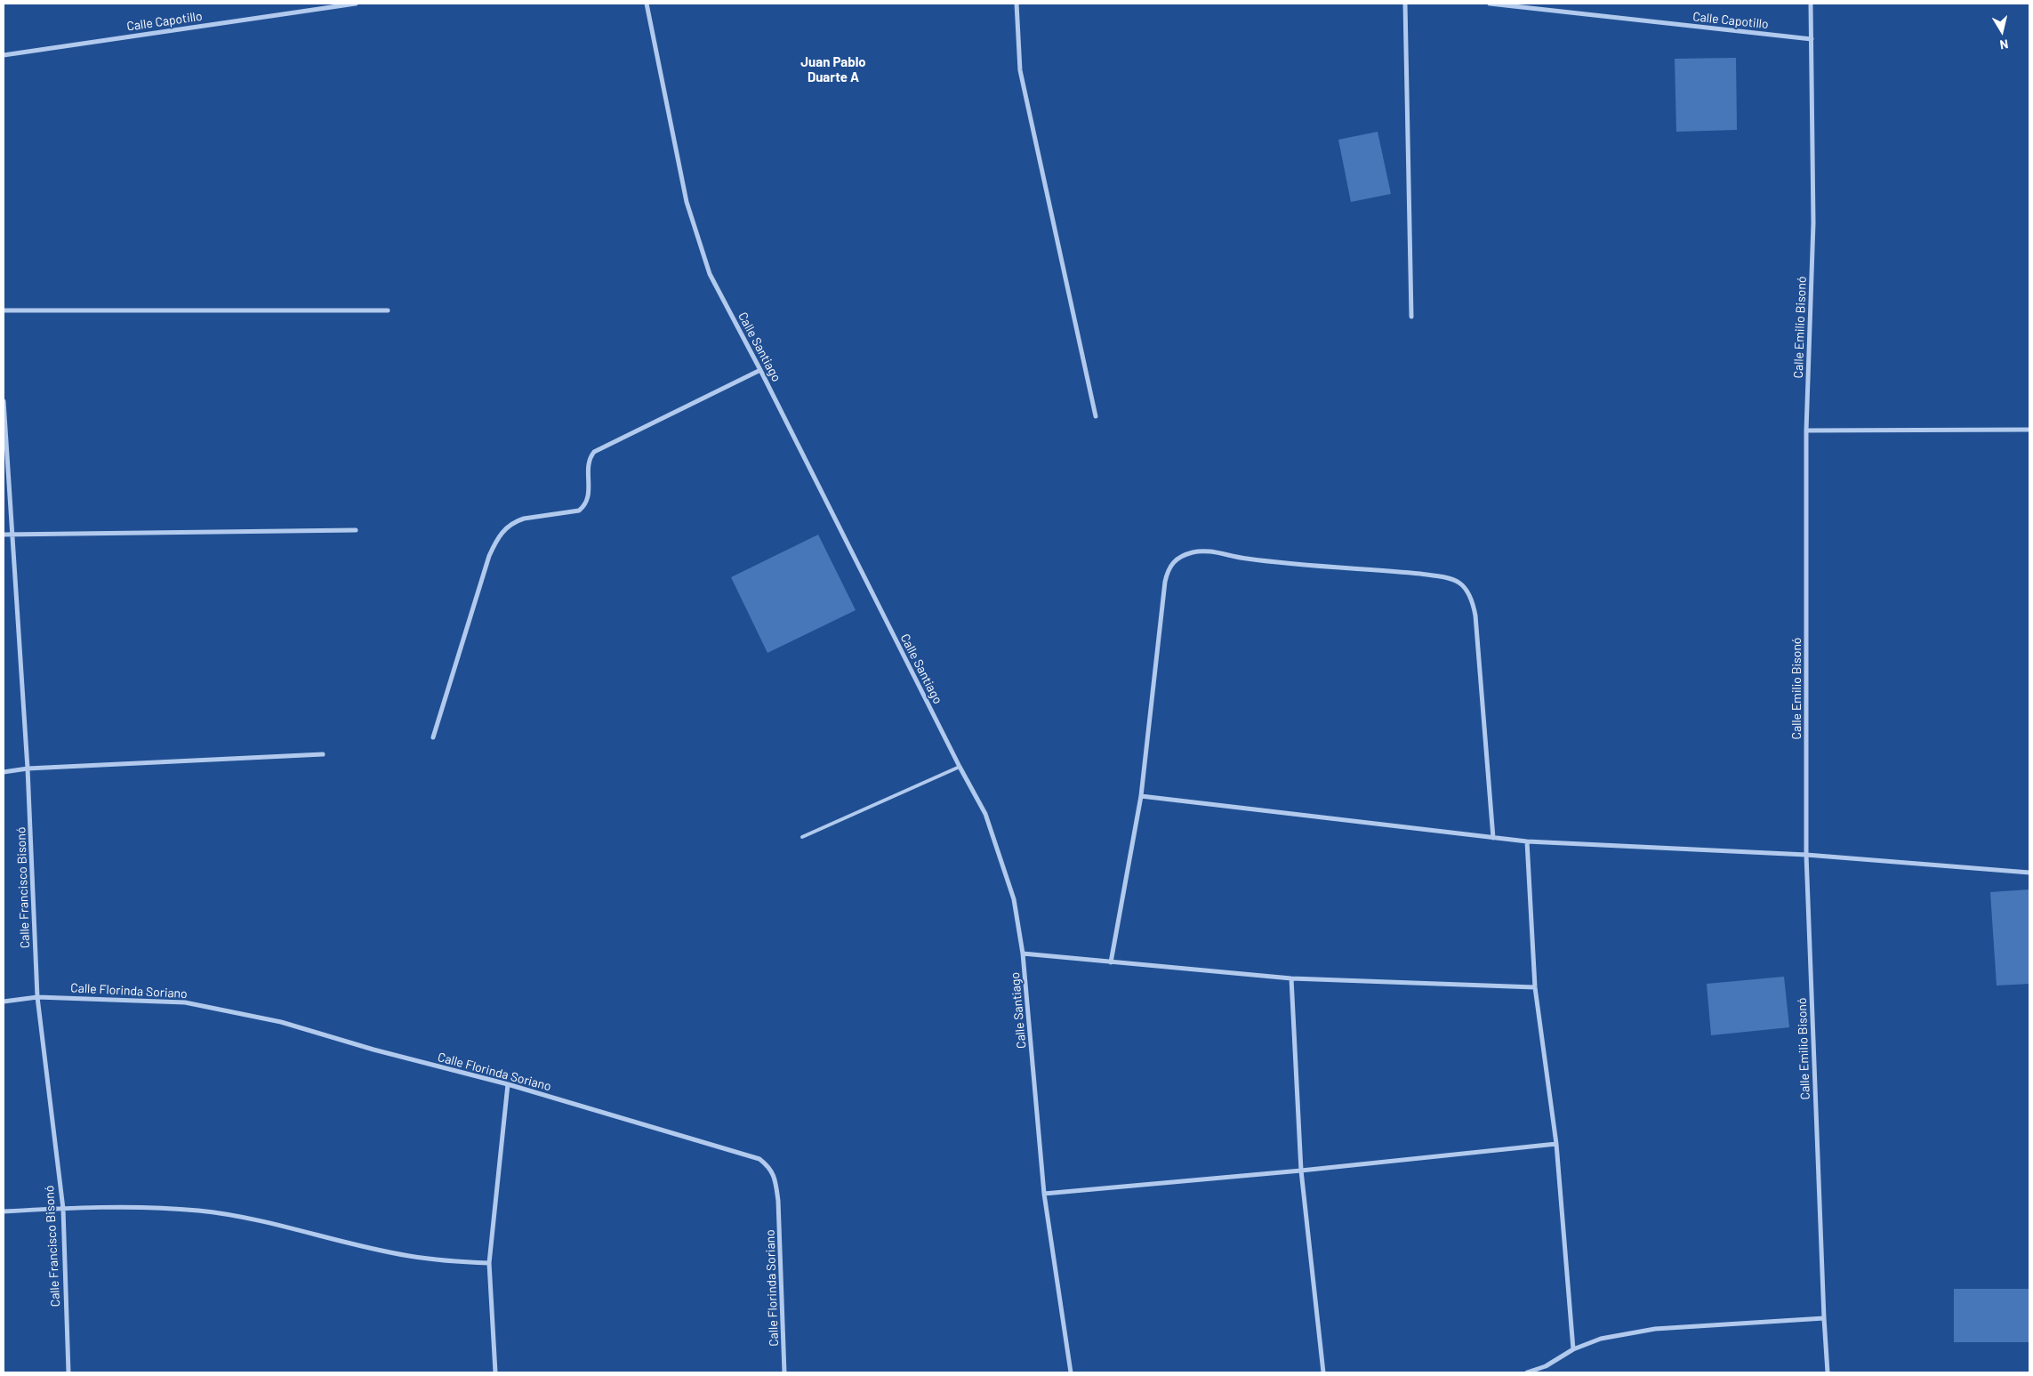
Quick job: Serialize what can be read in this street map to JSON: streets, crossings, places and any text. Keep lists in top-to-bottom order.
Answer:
{
  "streets": {
    "street": [
      "Calle Capotillo",
      "Calle Emilio Bisonó",
      "Calle Santiago",
      "Calle Francisco Bisonó",
      "Calle Florinda Soriano"
    ]
  },
  "crossings": [
    ["Calle Capotillo", "Calle Emilio Bisonó"],
    ["Calle Francisco Bisonó", "Calle Florinda Soriano"]
  ],
  "districts": ["Juan Pablo Duarte A"],
  "north": "bottom"
}
